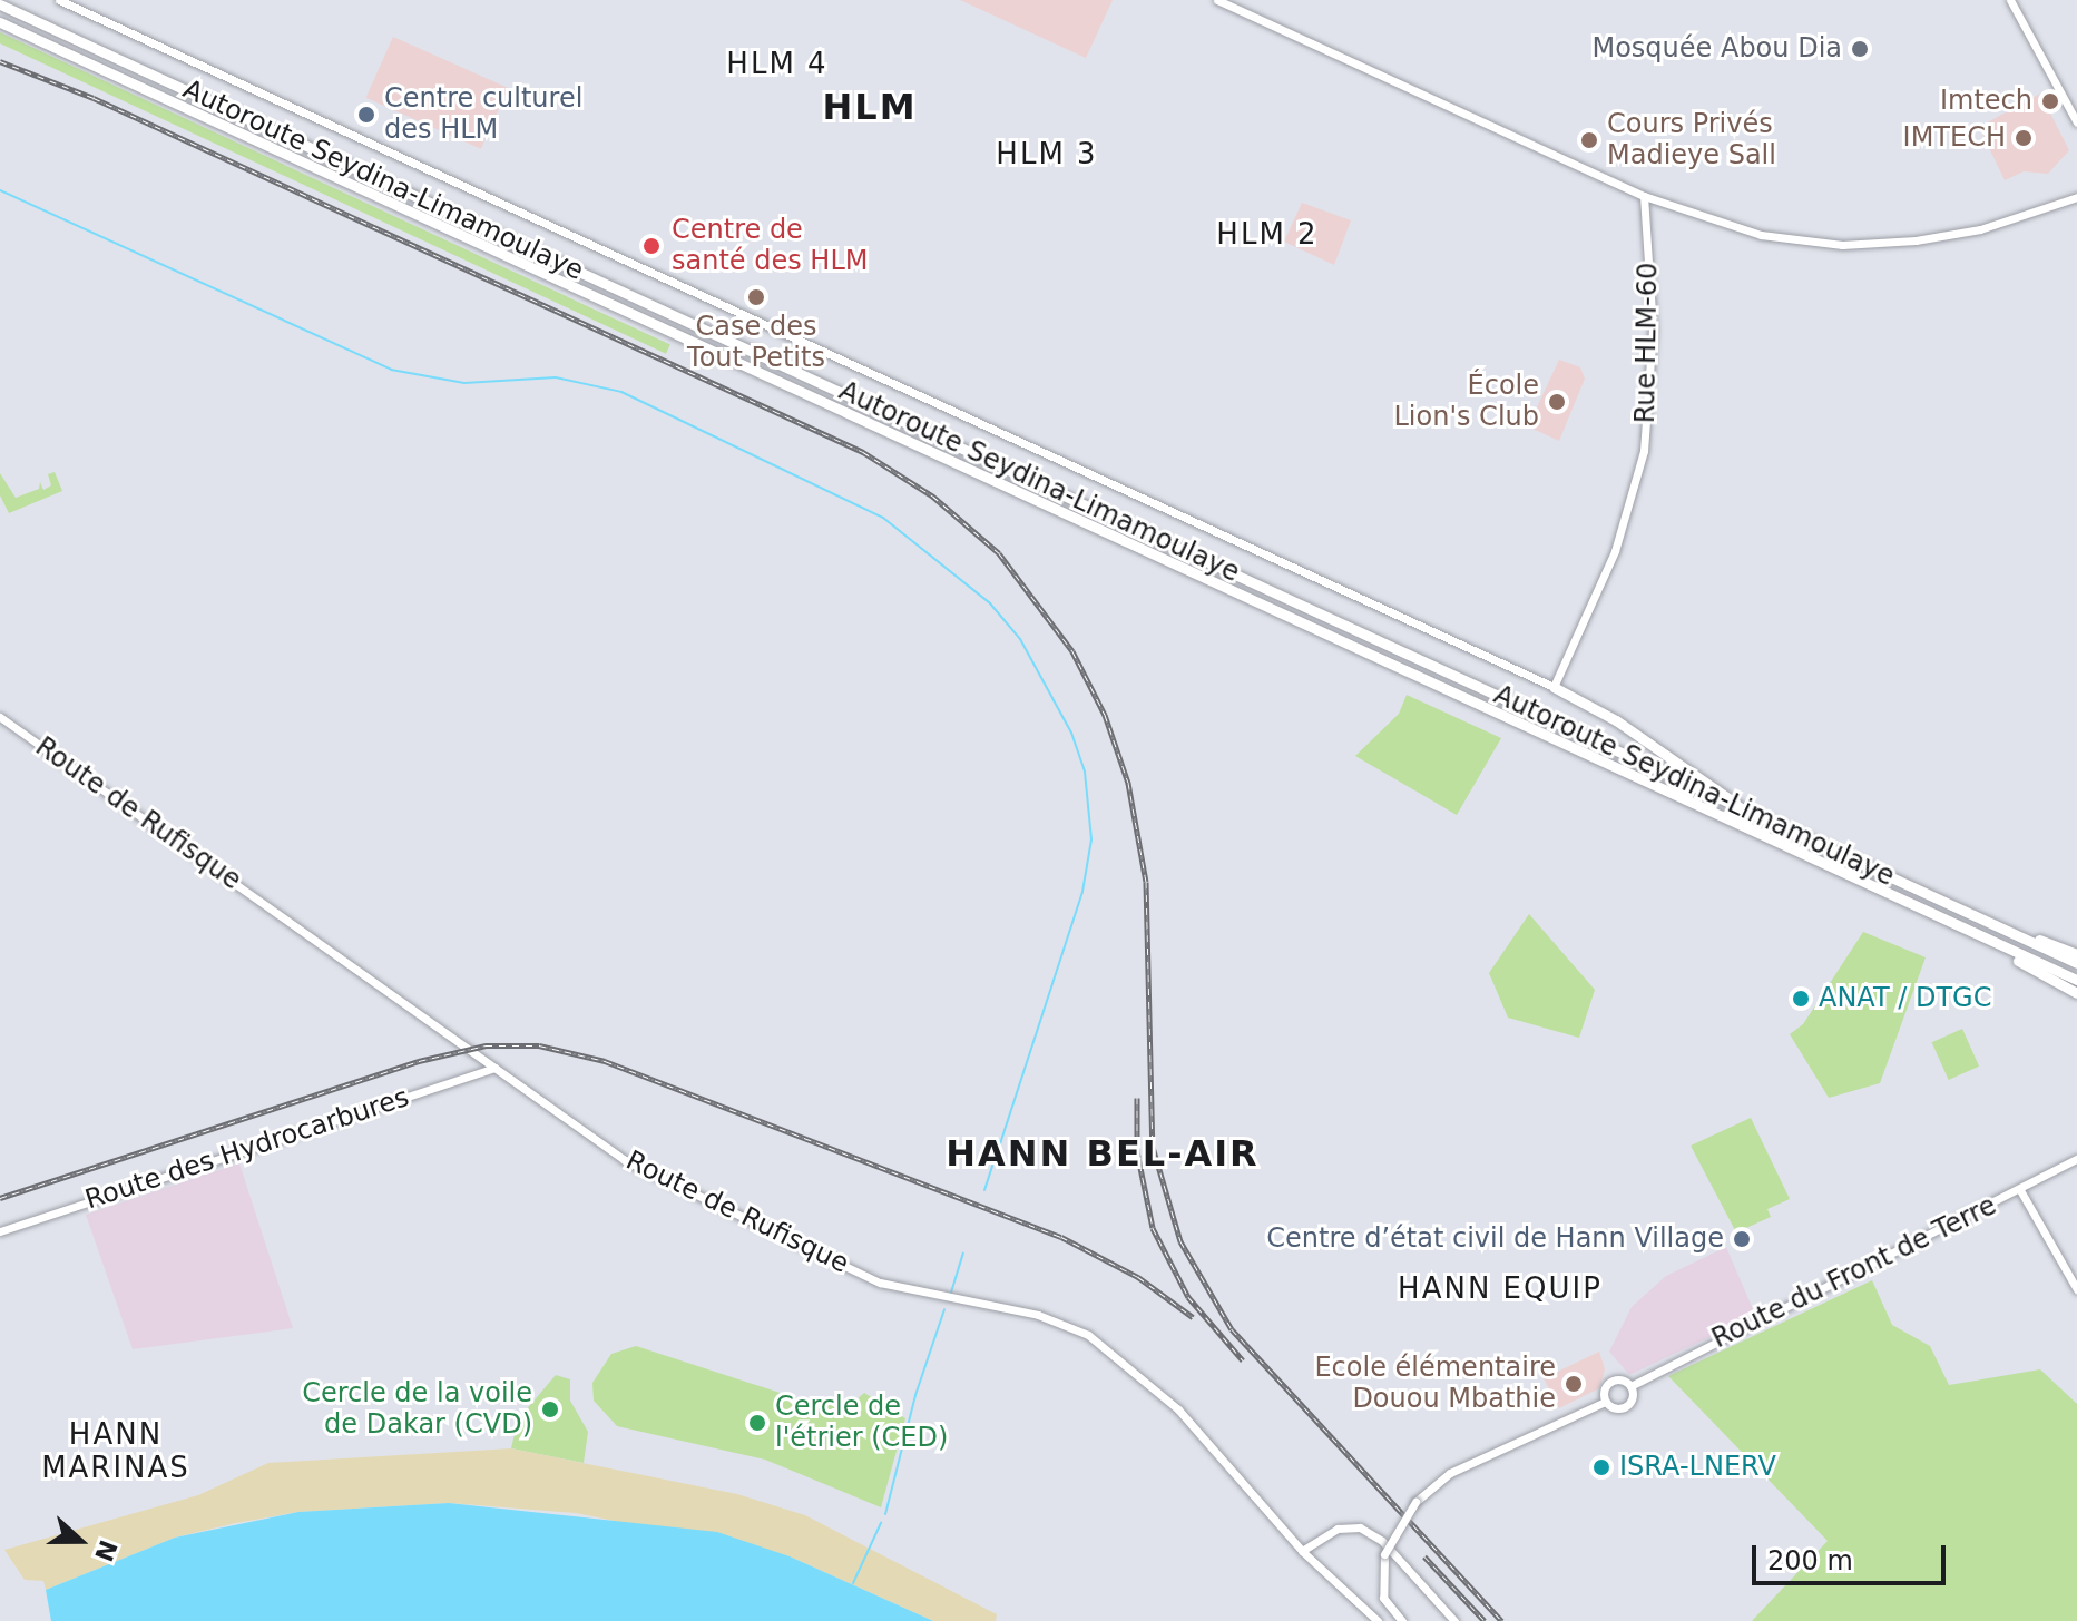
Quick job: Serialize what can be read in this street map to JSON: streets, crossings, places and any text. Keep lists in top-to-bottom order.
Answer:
{
  "streets": {
    "highway": ["Autoroute Seydina-Limamoulaye"],
    "street": [
      "Rue HLM-60",
      "Route de Rufisque",
      "Route des Hydrocarbures",
      "Route du Front de Terre"
    ]
  },
  "crossings": [
    ["Route de Rufisque", "Route des Hydrocarbures"]
  ],
  "districts": [
    "HLM 4",
    "HLM",
    "HLM 3",
    "HLM 2",
    "HANN BEL-AIR",
    "HANN EQUIP",
    "HANN MARINAS"
  ],
  "places": [
    "Mosquée Abou Dia",
    "Imtech",
    "Centre culturel des HLM",
    "IMTECH",
    "Cours Privés Madieye Sall",
    "Centre de santé des HLM",
    "Case des Tout Petits",
    "École Lion's Club",
    "ANAT / DTGC",
    "Centre d’état civil de Hann Village",
    "Ecole élémentaire Douou Mbathie",
    "Cercle de la voile de Dakar (CVD)",
    "Cercle de l'étrier (CED)",
    "ISRA-LNERV"
  ],
  "scale_bar": "200 m",
  "north": "right"
}
